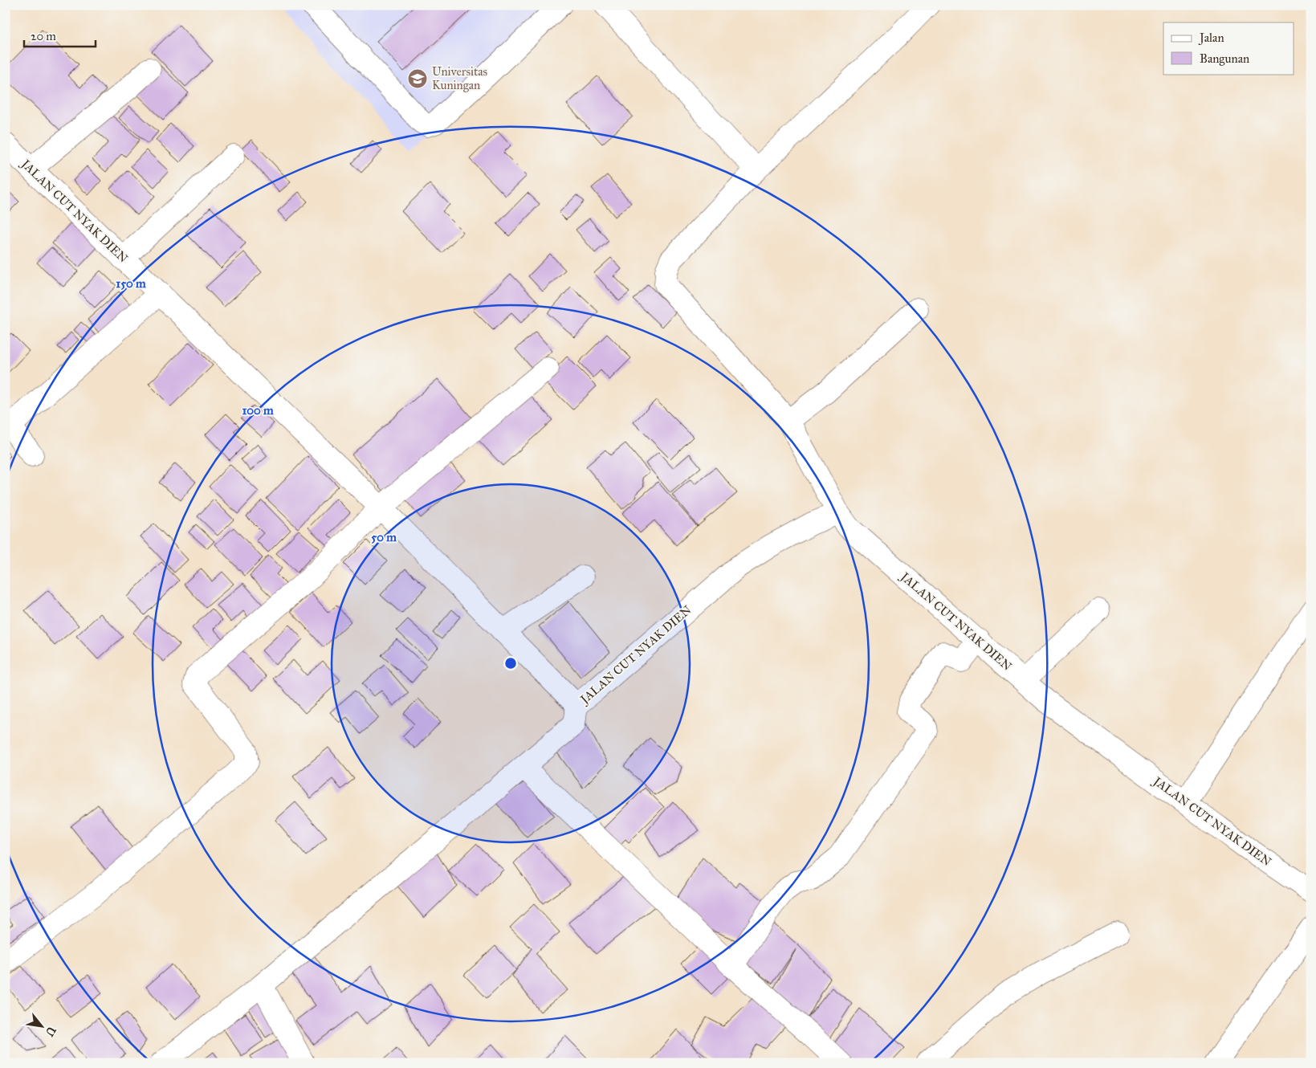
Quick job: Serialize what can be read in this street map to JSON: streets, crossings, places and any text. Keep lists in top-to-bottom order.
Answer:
{
  "streets": {
    "street": ["JALAN CUT NYAK DIEN"]
  },
  "places": {
    "school or university": ["Universitas Kuningan"]
  },
  "legend": ["Jalan", "Bangunan"],
  "scale_bar": "20 m",
  "north": "bottom right",
  "rings": ["150 m", "100 m", "50 m"]
}
